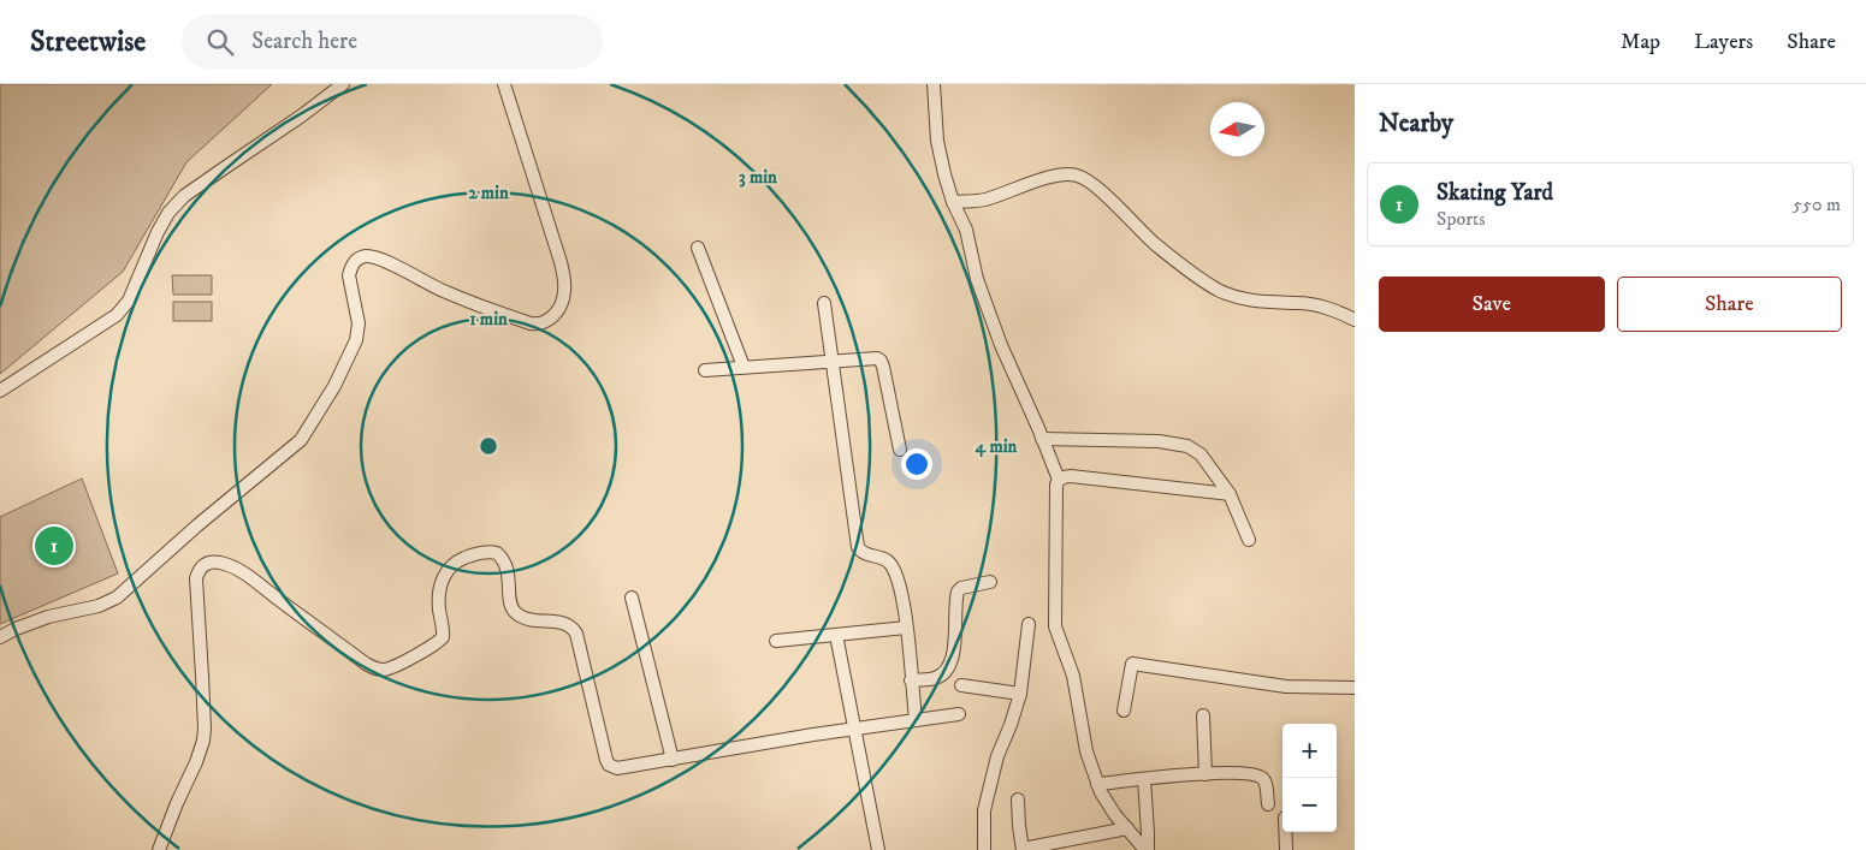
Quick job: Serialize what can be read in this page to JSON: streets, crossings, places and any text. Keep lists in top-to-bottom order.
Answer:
{
  "north": "left",
  "page": {
    "header": "Streetwise",
    "search": "Search here",
    "nav": ["Map", "Layers", "Share"],
    "heading": "Nearby",
    "list": [
      {
        "mark": "1",
        "name": "Skating Yard",
        "note": "Sports",
        "value": "550 m"
      }
    ],
    "buttons": ["Save", "Share"],
    "pins": "1",
    "map_buttons": ["+", "−"]
  },
  "rings": [
    "3 min",
    "2 min",
    "1 min",
    "4 min"
  ]
}
